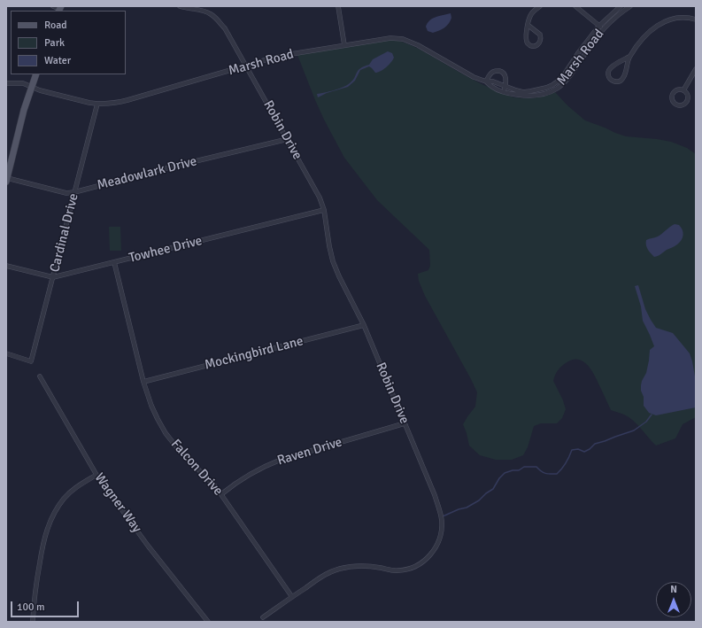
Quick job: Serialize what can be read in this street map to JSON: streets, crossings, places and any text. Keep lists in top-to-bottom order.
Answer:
{
  "streets": {
    "street": [
      "Marsh Road",
      "Robin Drive",
      "Meadowlark Drive",
      "Cardinal Drive",
      "Towhee Drive",
      "Mockingbird Lane",
      "Raven Drive",
      "Falcon Drive",
      "Wagner Way"
    ]
  },
  "crossings": [
    ["Marsh Road", "Robin Drive"],
    ["Marsh Road", "Cardinal Drive"],
    ["Robin Drive", "Meadowlark Drive"],
    ["Robin Drive", "Towhee Drive"],
    ["Robin Drive", "Mockingbird Lane"],
    ["Robin Drive", "Raven Drive"],
    ["Robin Drive", "Falcon Drive"],
    ["Meadowlark Drive", "Cardinal Drive"],
    ["Cardinal Drive", "Towhee Drive"],
    ["Towhee Drive", "Falcon Drive"],
    ["Mockingbird Lane", "Falcon Drive"],
    ["Raven Drive", "Falcon Drive"]
  ],
  "legend": ["Road", "Park", "Water"],
  "scale_bar": "100 m",
  "north": "top"
}
